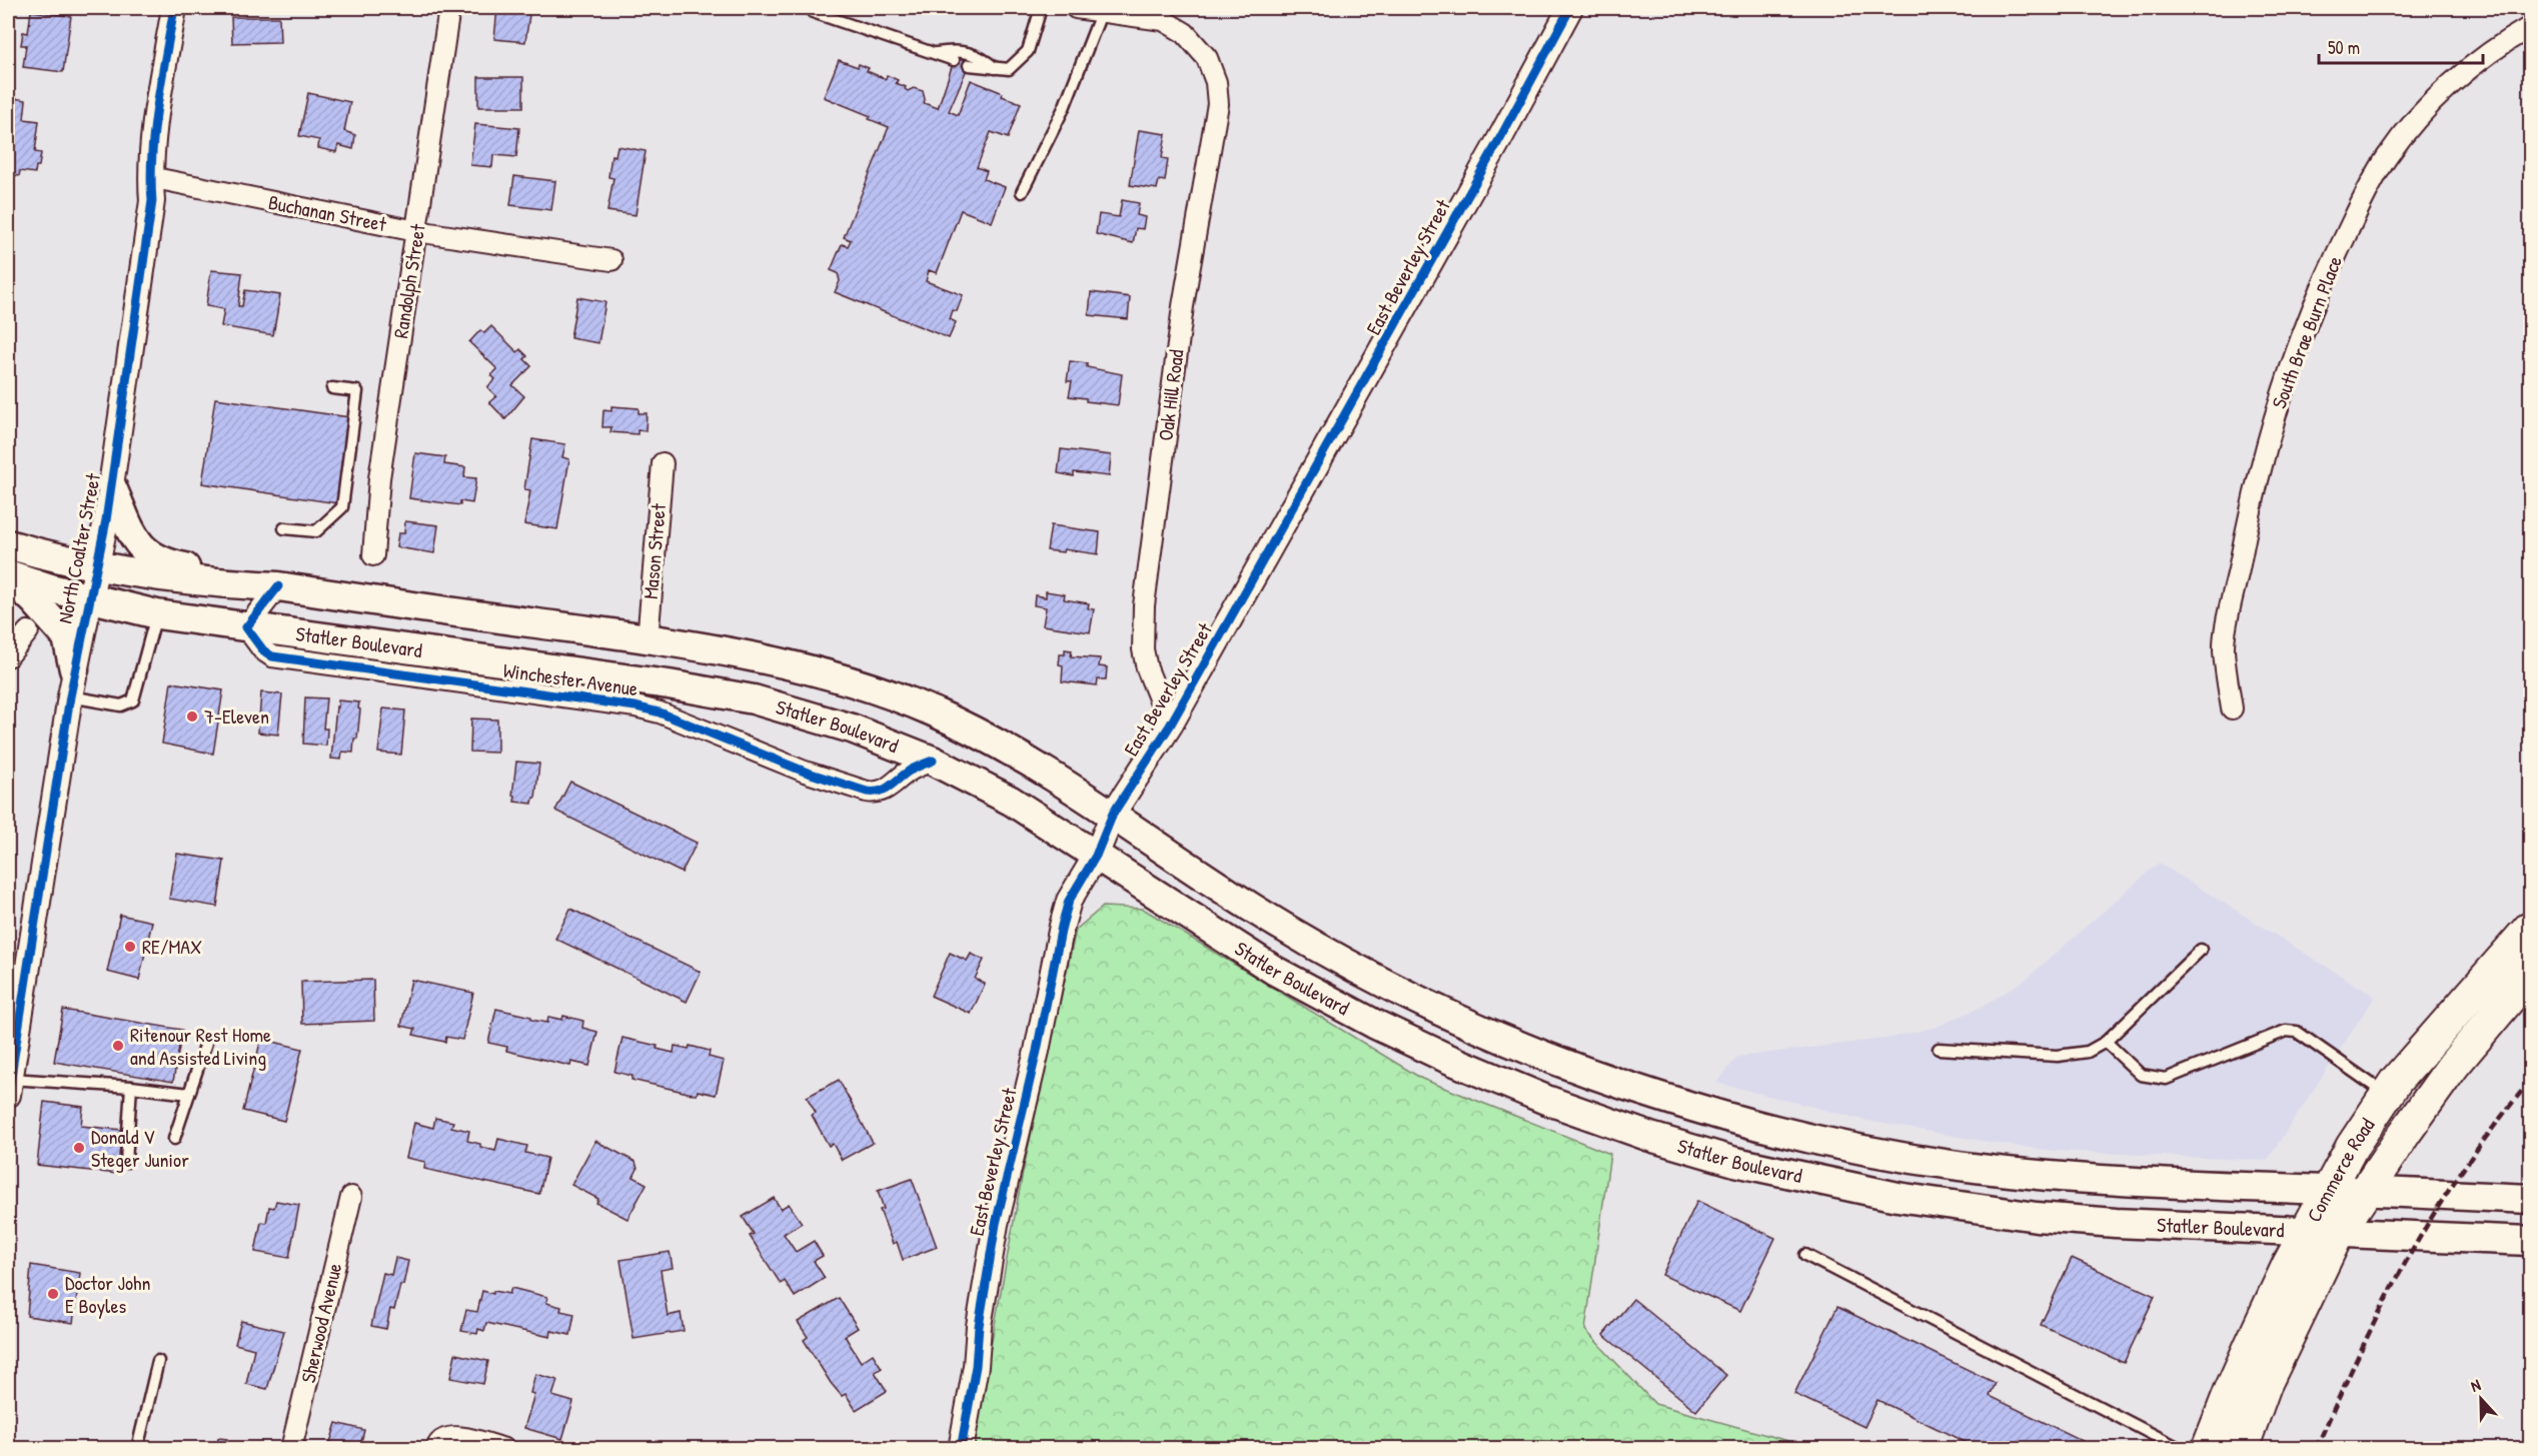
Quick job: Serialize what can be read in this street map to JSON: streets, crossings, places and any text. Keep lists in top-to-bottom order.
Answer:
{
  "streets": {
    "main road": ["Statler Boulevard", "Commerce Road"],
    "street": [
      "Buchanan Street",
      "East Beverley Street",
      "Randolph Street",
      "South Brae Burn Place",
      "Oak Hill Road",
      "North Coalter Street",
      "Mason Street",
      "Winchester Avenue",
      "Sherwood Avenue"
    ]
  },
  "crossings": [
    ["Buchanan Street", "Randolph Street"],
    ["Buchanan Street", "North Coalter Street"],
    ["East Beverley Street", "Oak Hill Road"],
    ["East Beverley Street", "Statler Boulevard"],
    ["North Coalter Street", "Statler Boulevard"],
    ["Mason Street", "Statler Boulevard"],
    ["Statler Boulevard", "Winchester Avenue"],
    ["Statler Boulevard", "Commerce Road"]
  ],
  "places": [
    "7-Eleven",
    "RE/MAX",
    "Ritenour Rest Home and Assisted Living",
    "Donald V Steger Junior",
    "Doctor John E Boyles"
  ],
  "scale_bar": "50 m",
  "north": "top"
}
